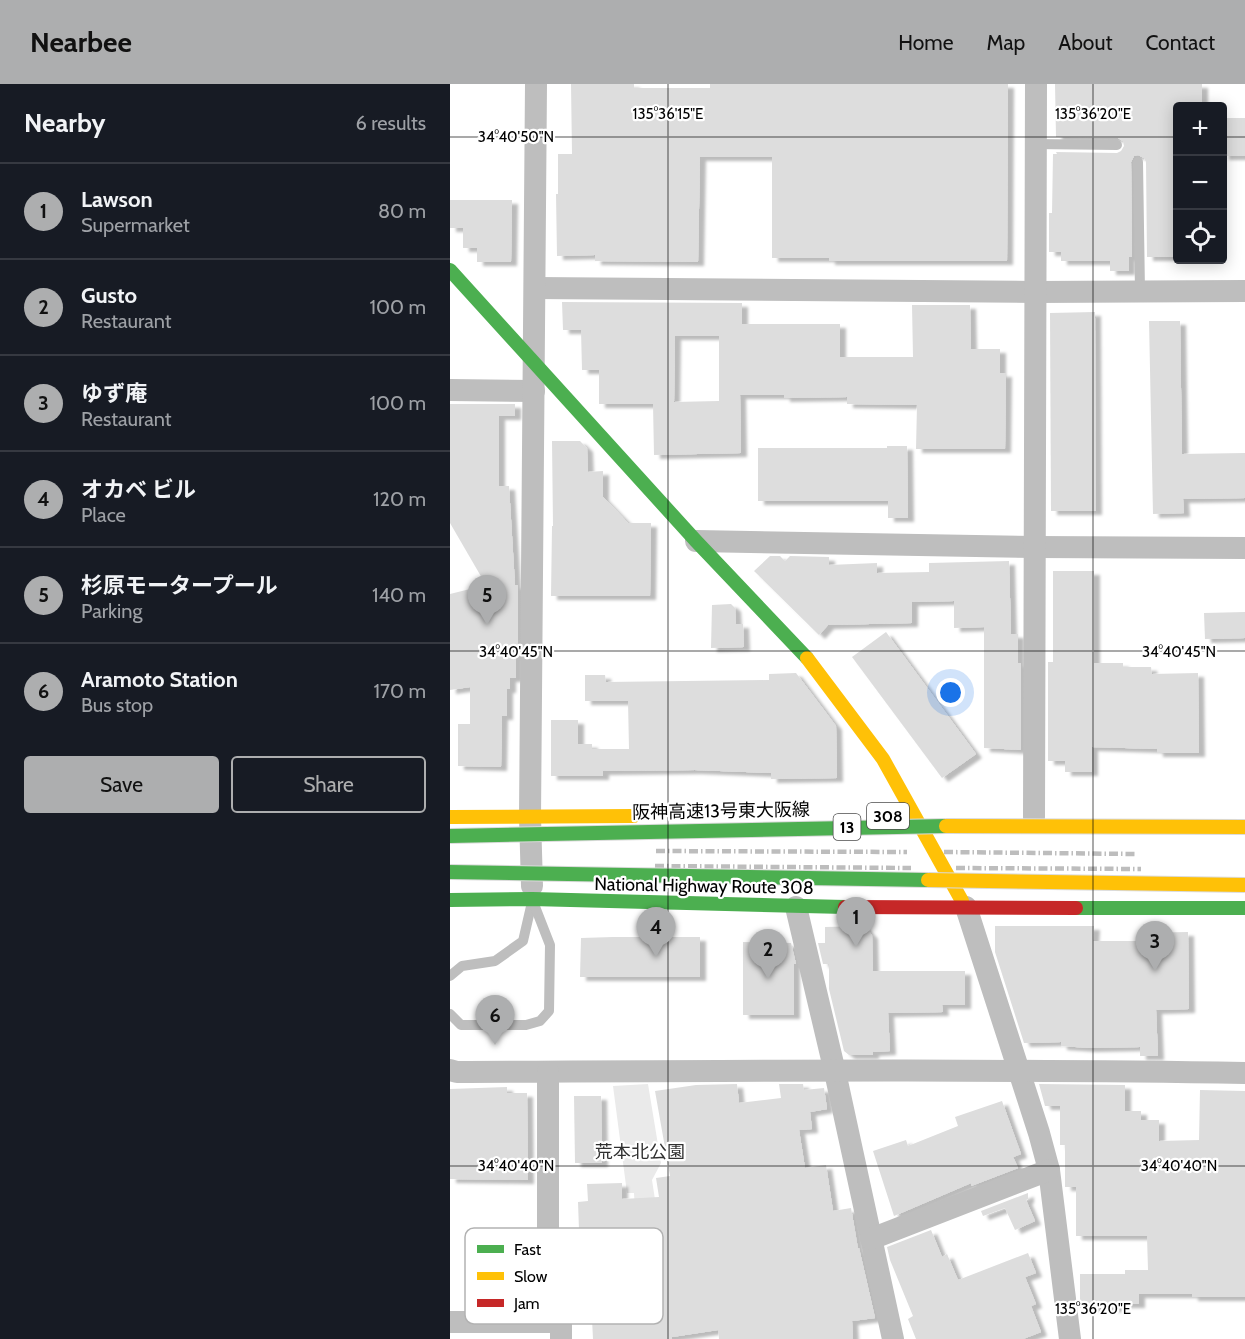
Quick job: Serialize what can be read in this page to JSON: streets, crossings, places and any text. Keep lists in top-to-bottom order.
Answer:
{
  "streets": {
    "main road": [
      "阪神高速13号東大阪線",
      "308",
      "13",
      "National Highway Route 308"
    ]
  },
  "parks": ["荒本北公園"],
  "legend": ["Fast", "Slow", "Jam"],
  "page": {
    "header": "Nearbee",
    "nav": [
      "Home",
      "Map",
      "About",
      "Contact"
    ],
    "heading": ["Nearby", "6 results"],
    "map_buttons": ["+", "−"],
    "list": [
      {
        "mark": "1",
        "name": "Lawson",
        "note": "Supermarket",
        "value": "80 m"
      },
      {
        "mark": "2",
        "name": "Gusto",
        "note": "Restaurant",
        "value": "100 m"
      },
      {
        "mark": "3",
        "name": "ゆず庵",
        "note": "Restaurant",
        "value": "100 m"
      },
      {
        "mark": "4",
        "name": "オカベ ビル",
        "note": "Place",
        "value": "120 m"
      },
      {
        "mark": "5",
        "name": "杉原モータープール",
        "note": "Parking",
        "value": "140 m"
      },
      {
        "mark": "6",
        "name": "Aramoto Station",
        "note": "Bus stop",
        "value": "170 m"
      }
    ],
    "pins": [
      "5",
      "1",
      "4",
      "3",
      "2",
      "6"
    ],
    "buttons": ["Save", "Share"]
  },
  "coordinates": [
    "135°36'15\"E",
    "135°36'20\"E",
    "34°40'50\"N",
    "34°40'45\"N",
    "34°40'40\"N"
  ]
}
